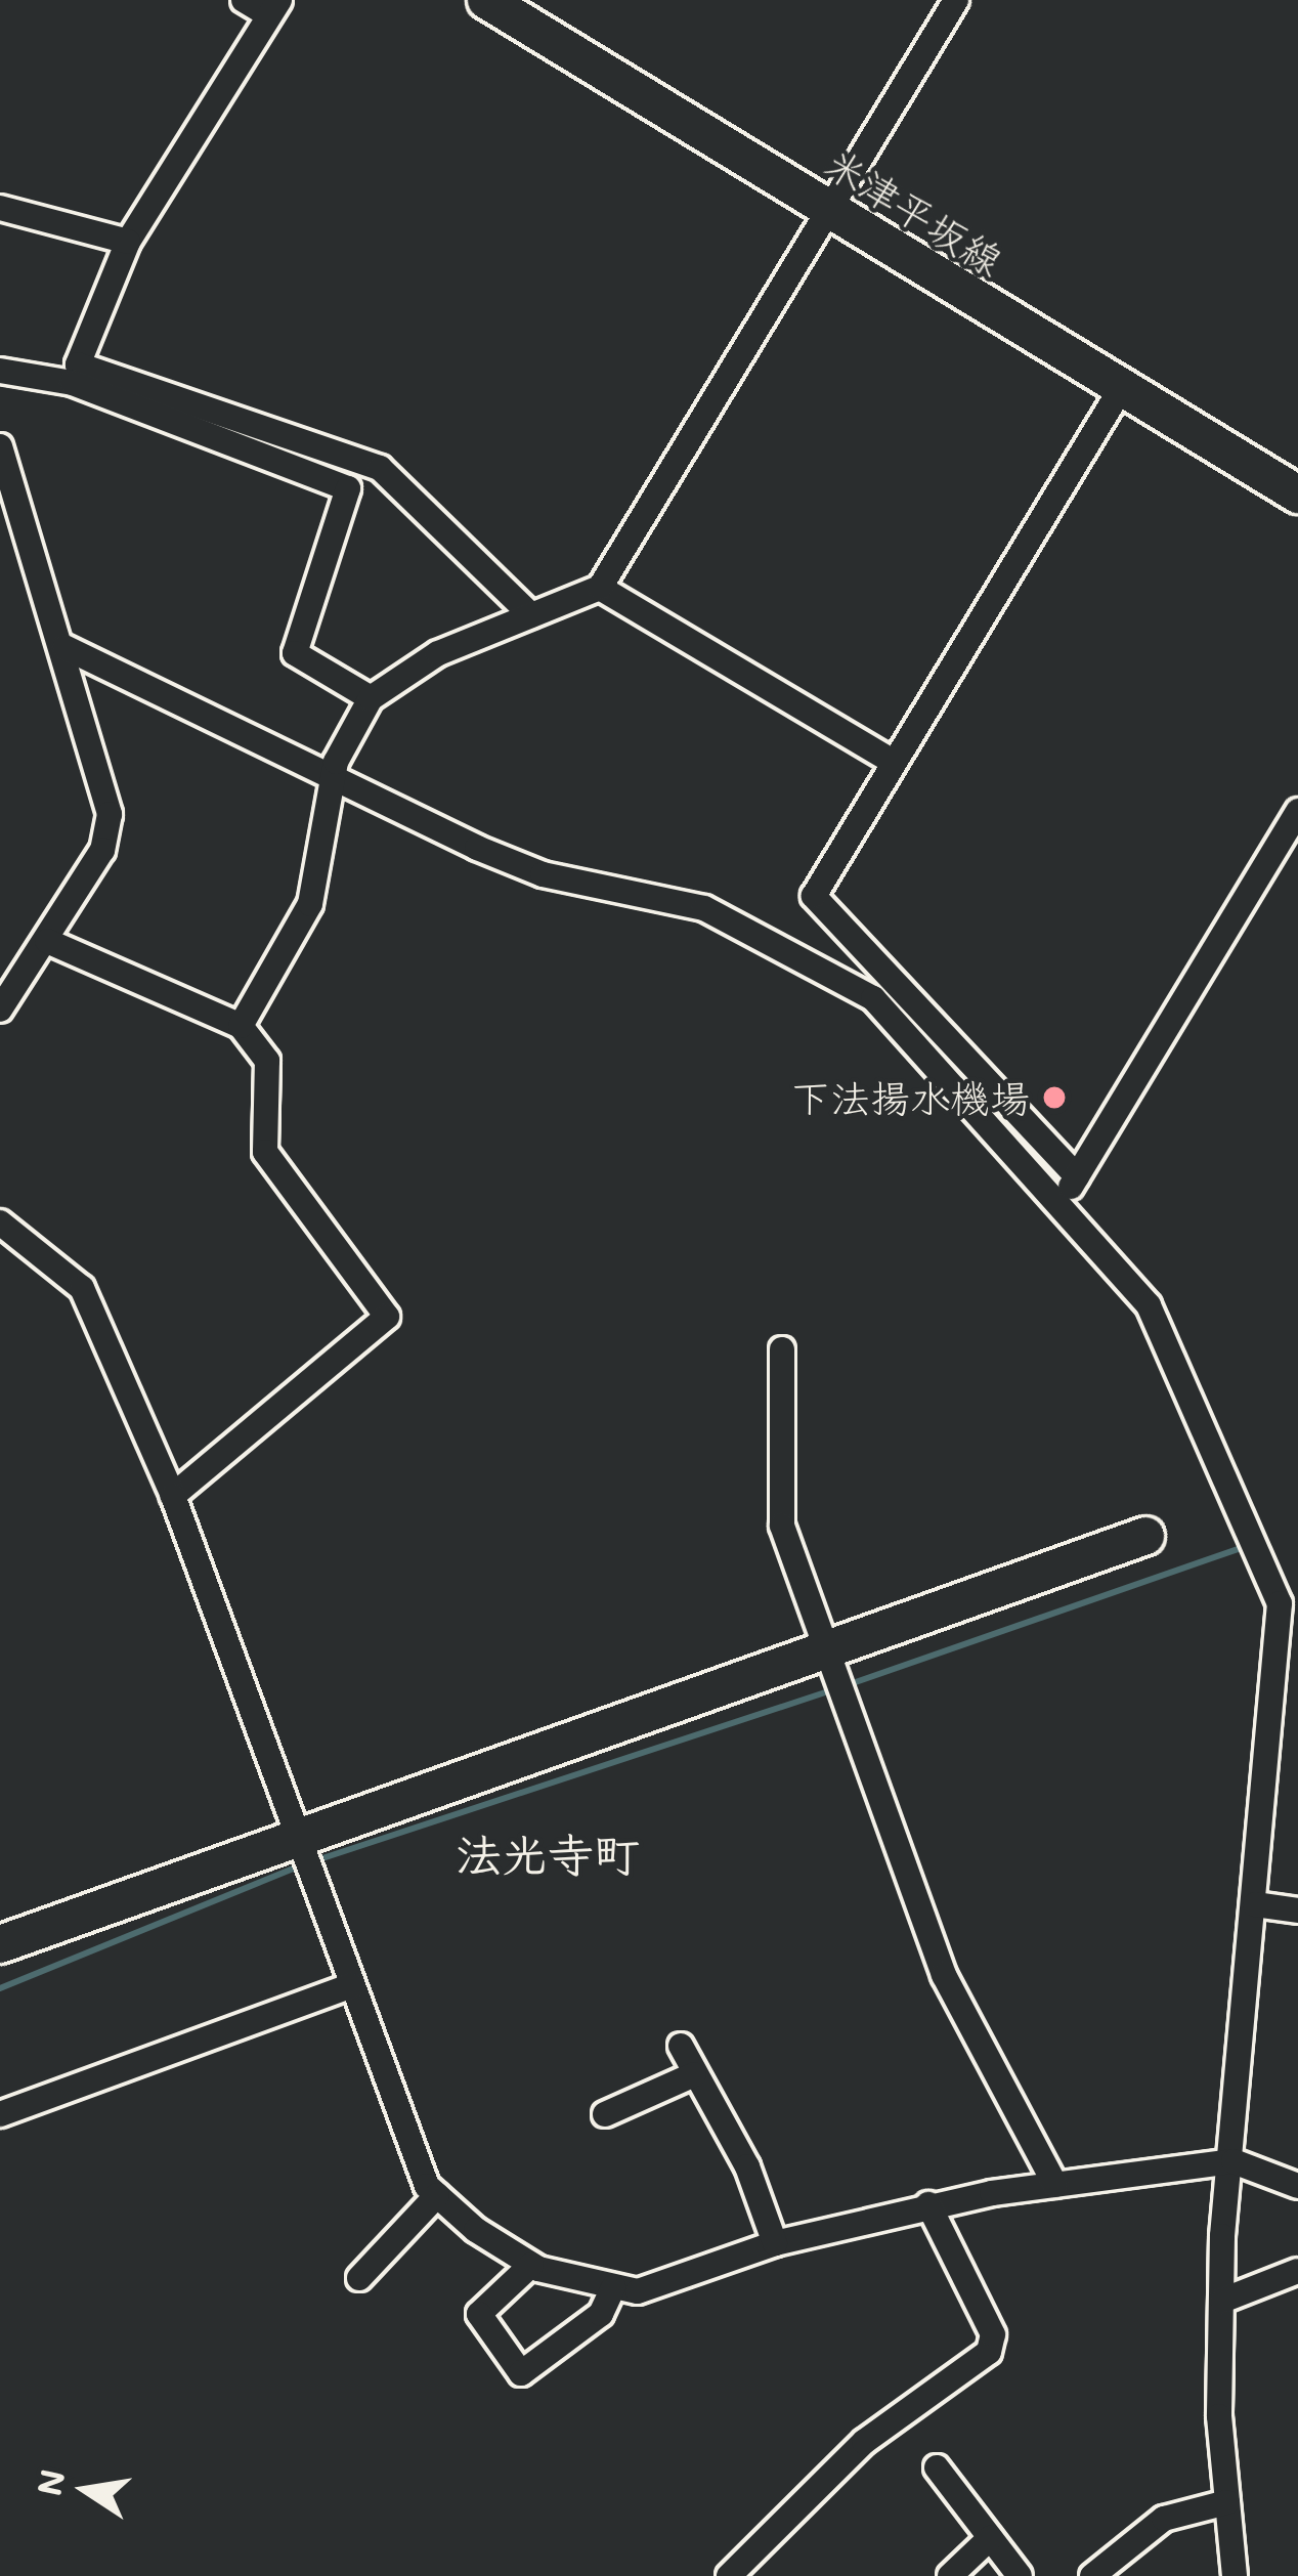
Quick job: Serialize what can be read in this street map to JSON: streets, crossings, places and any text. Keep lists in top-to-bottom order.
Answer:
{
  "streets": {
    "street": ["米津平坂線"]
  },
  "districts": ["法光寺町"],
  "places": ["下法揚水機場"],
  "north": "left"
}
